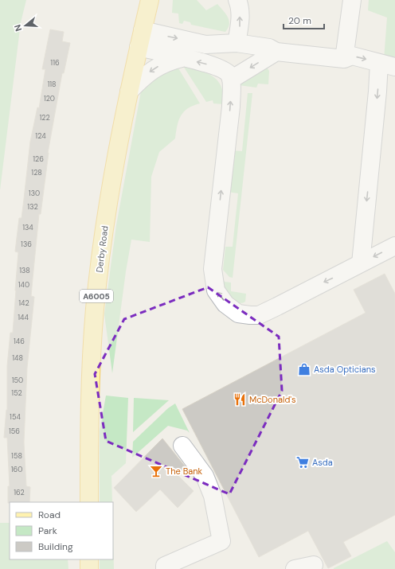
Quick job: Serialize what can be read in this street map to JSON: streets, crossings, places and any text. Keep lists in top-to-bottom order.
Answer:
{
  "streets": {
    "main road": ["Derby Road", "A6005"]
  },
  "places": {
    "shop": ["Asda Opticians"],
    "restaurant": ["McDonald's"],
    "supermarket": ["Asda"],
    "bar": ["The Bank"]
  },
  "house_numbers": [
    "116",
    "118",
    "120",
    "122",
    "124",
    "126",
    "128",
    "130",
    "132",
    "134",
    "136",
    "138",
    "140",
    "142",
    "144",
    "146",
    "148",
    "150",
    "152",
    "154",
    "156",
    "158",
    "160",
    "162"
  ],
  "legend": ["Road", "Park", "Building"],
  "scale_bar": "20 m",
  "north": "left"
}
